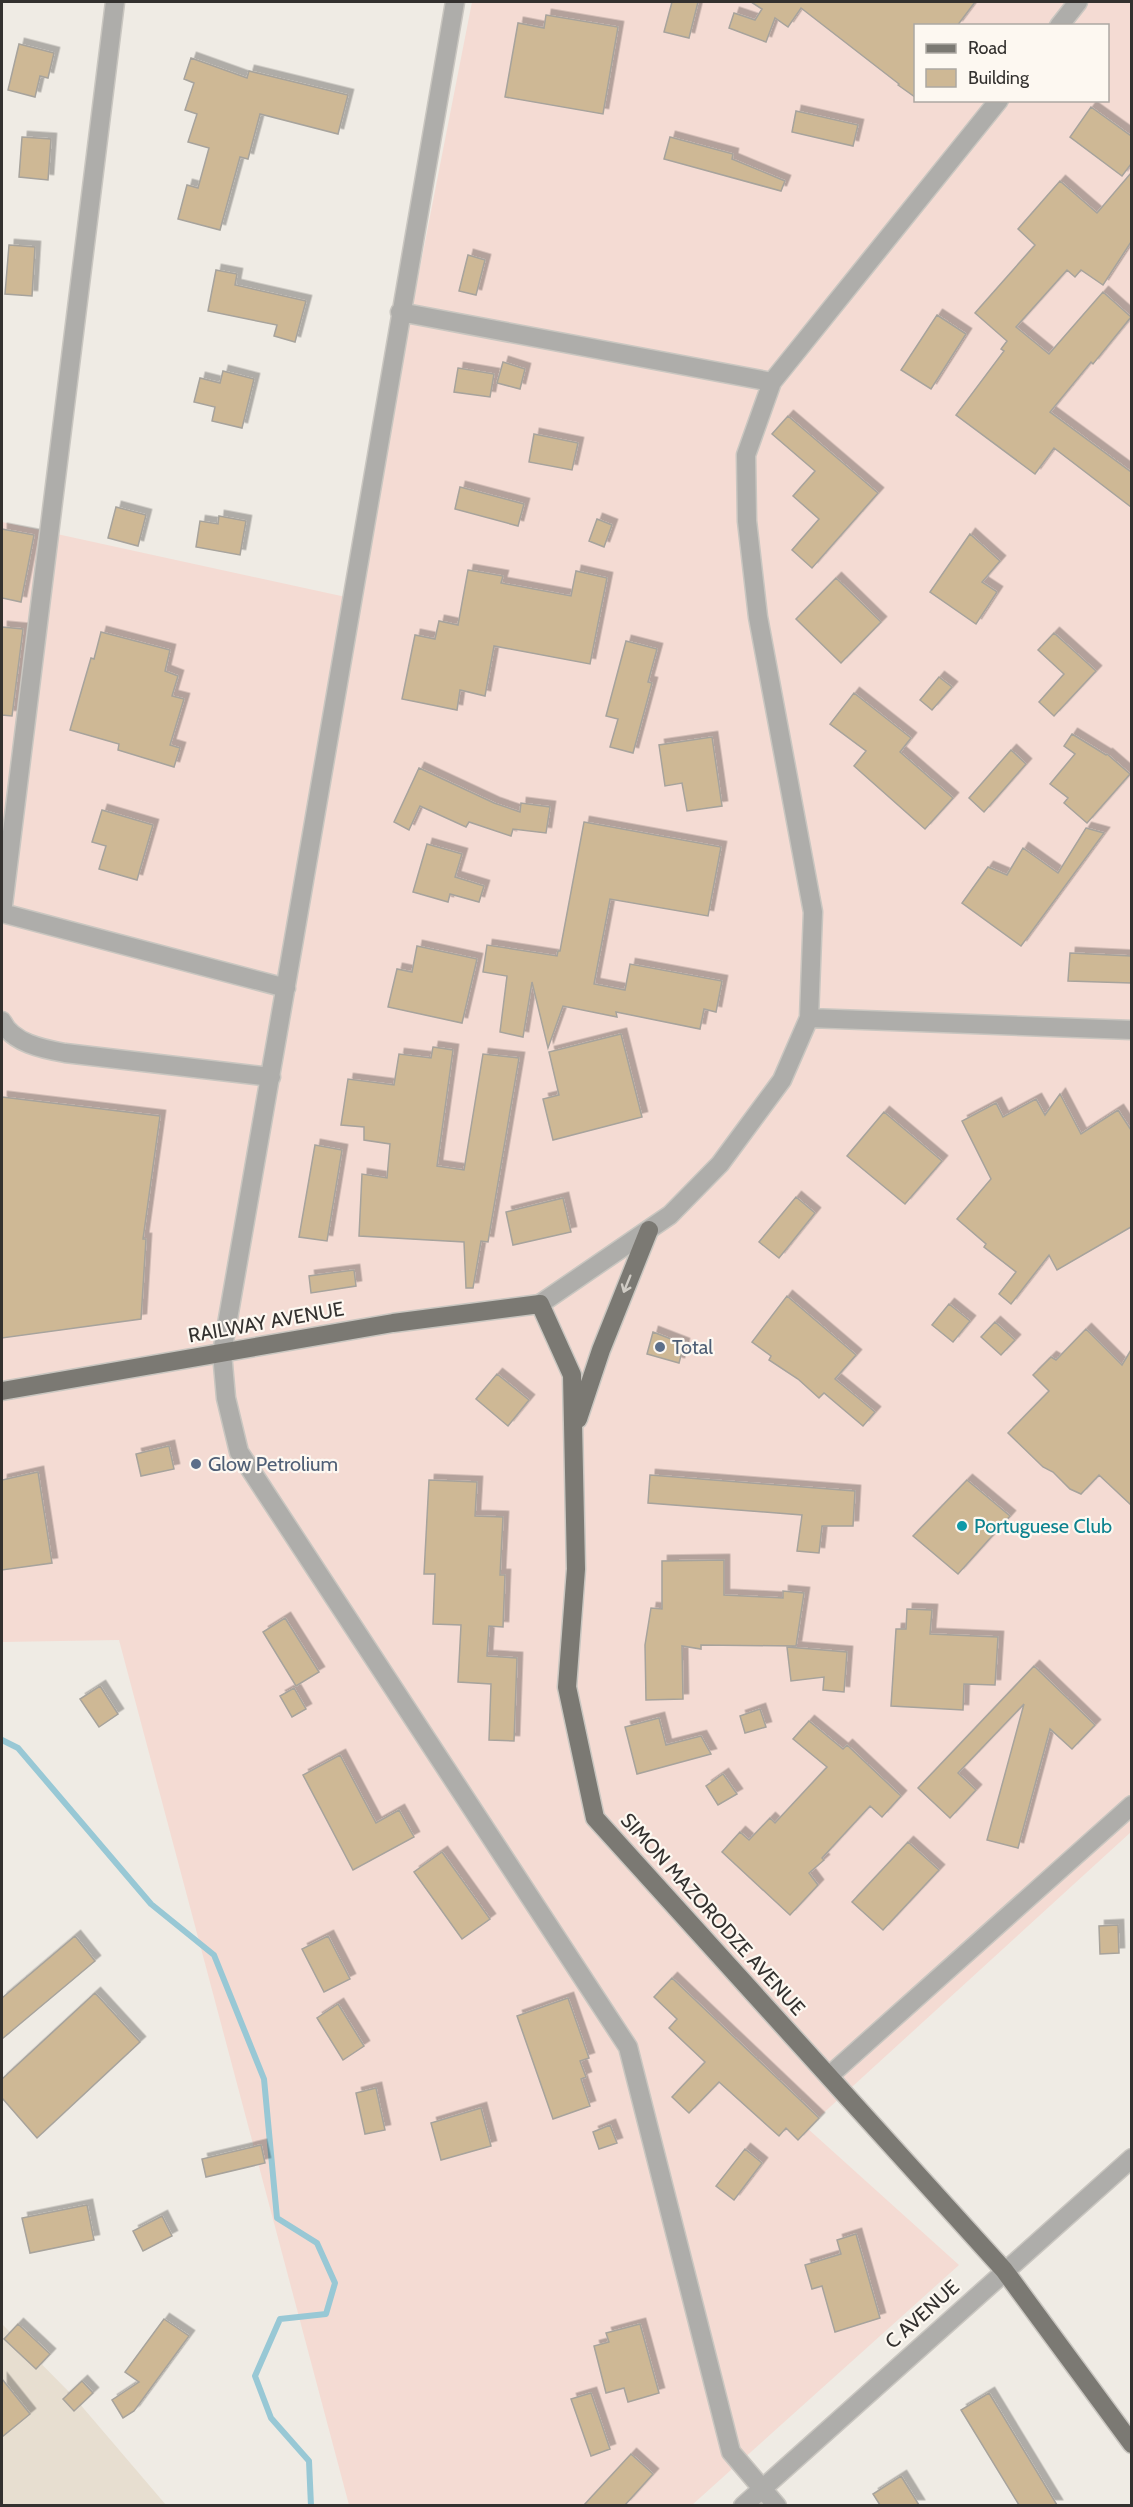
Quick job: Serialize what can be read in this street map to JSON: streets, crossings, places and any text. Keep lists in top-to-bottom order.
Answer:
{
  "streets": {
    "main road": ["RAILWAY AVENUE", "SIMON MAZORODZE AVENUE"],
    "street": ["C AVENUE"]
  },
  "crossings": [
    ["RAILWAY AVENUE", "SIMON MAZORODZE AVENUE"],
    ["SIMON MAZORODZE AVENUE", "C AVENUE"]
  ],
  "places": ["Total", "Glow Petrolium", "Portuguese Club"],
  "legend": ["Road", "Building"]
}
